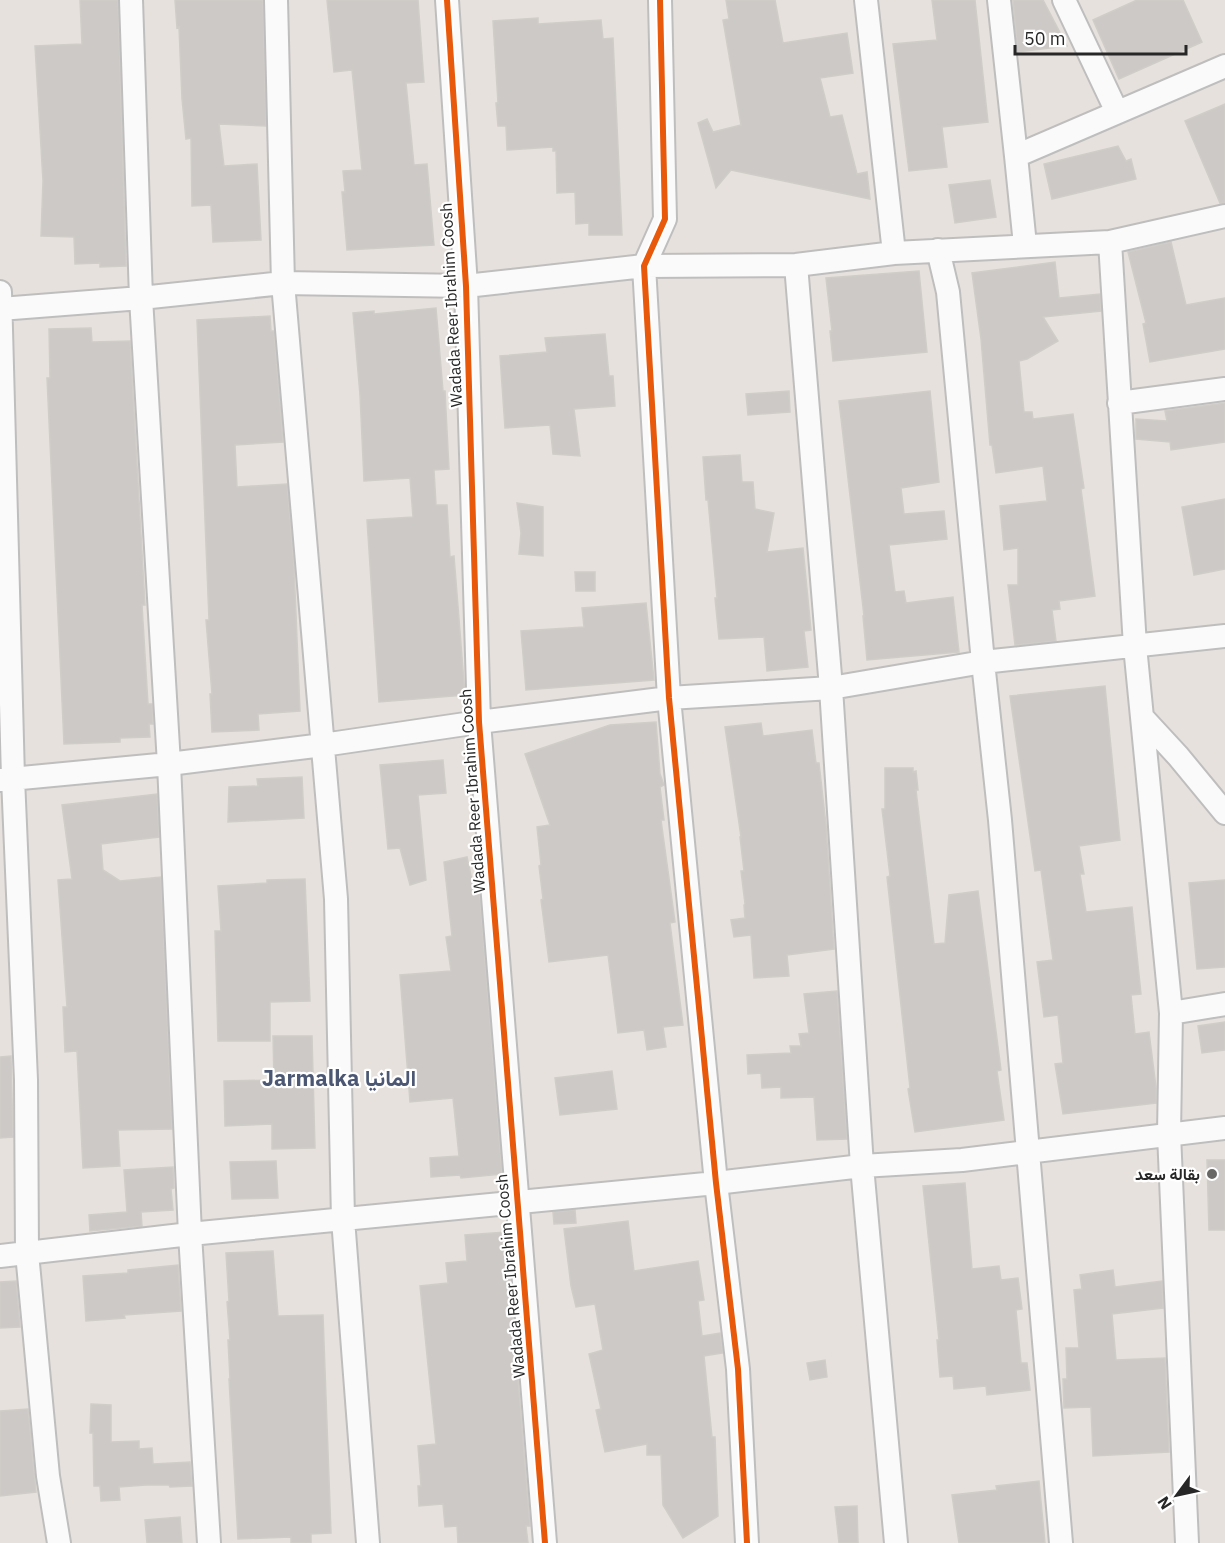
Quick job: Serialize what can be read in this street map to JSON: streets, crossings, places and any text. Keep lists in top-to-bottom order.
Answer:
{
  "streets": {
    "street": ["Wadada Reer Ibrahim Coosh"]
  },
  "districts": ["Jarmalka المانيا"],
  "places": ["بقالة سعد"],
  "scale_bar": "50 m",
  "north": "bottom left"
}
